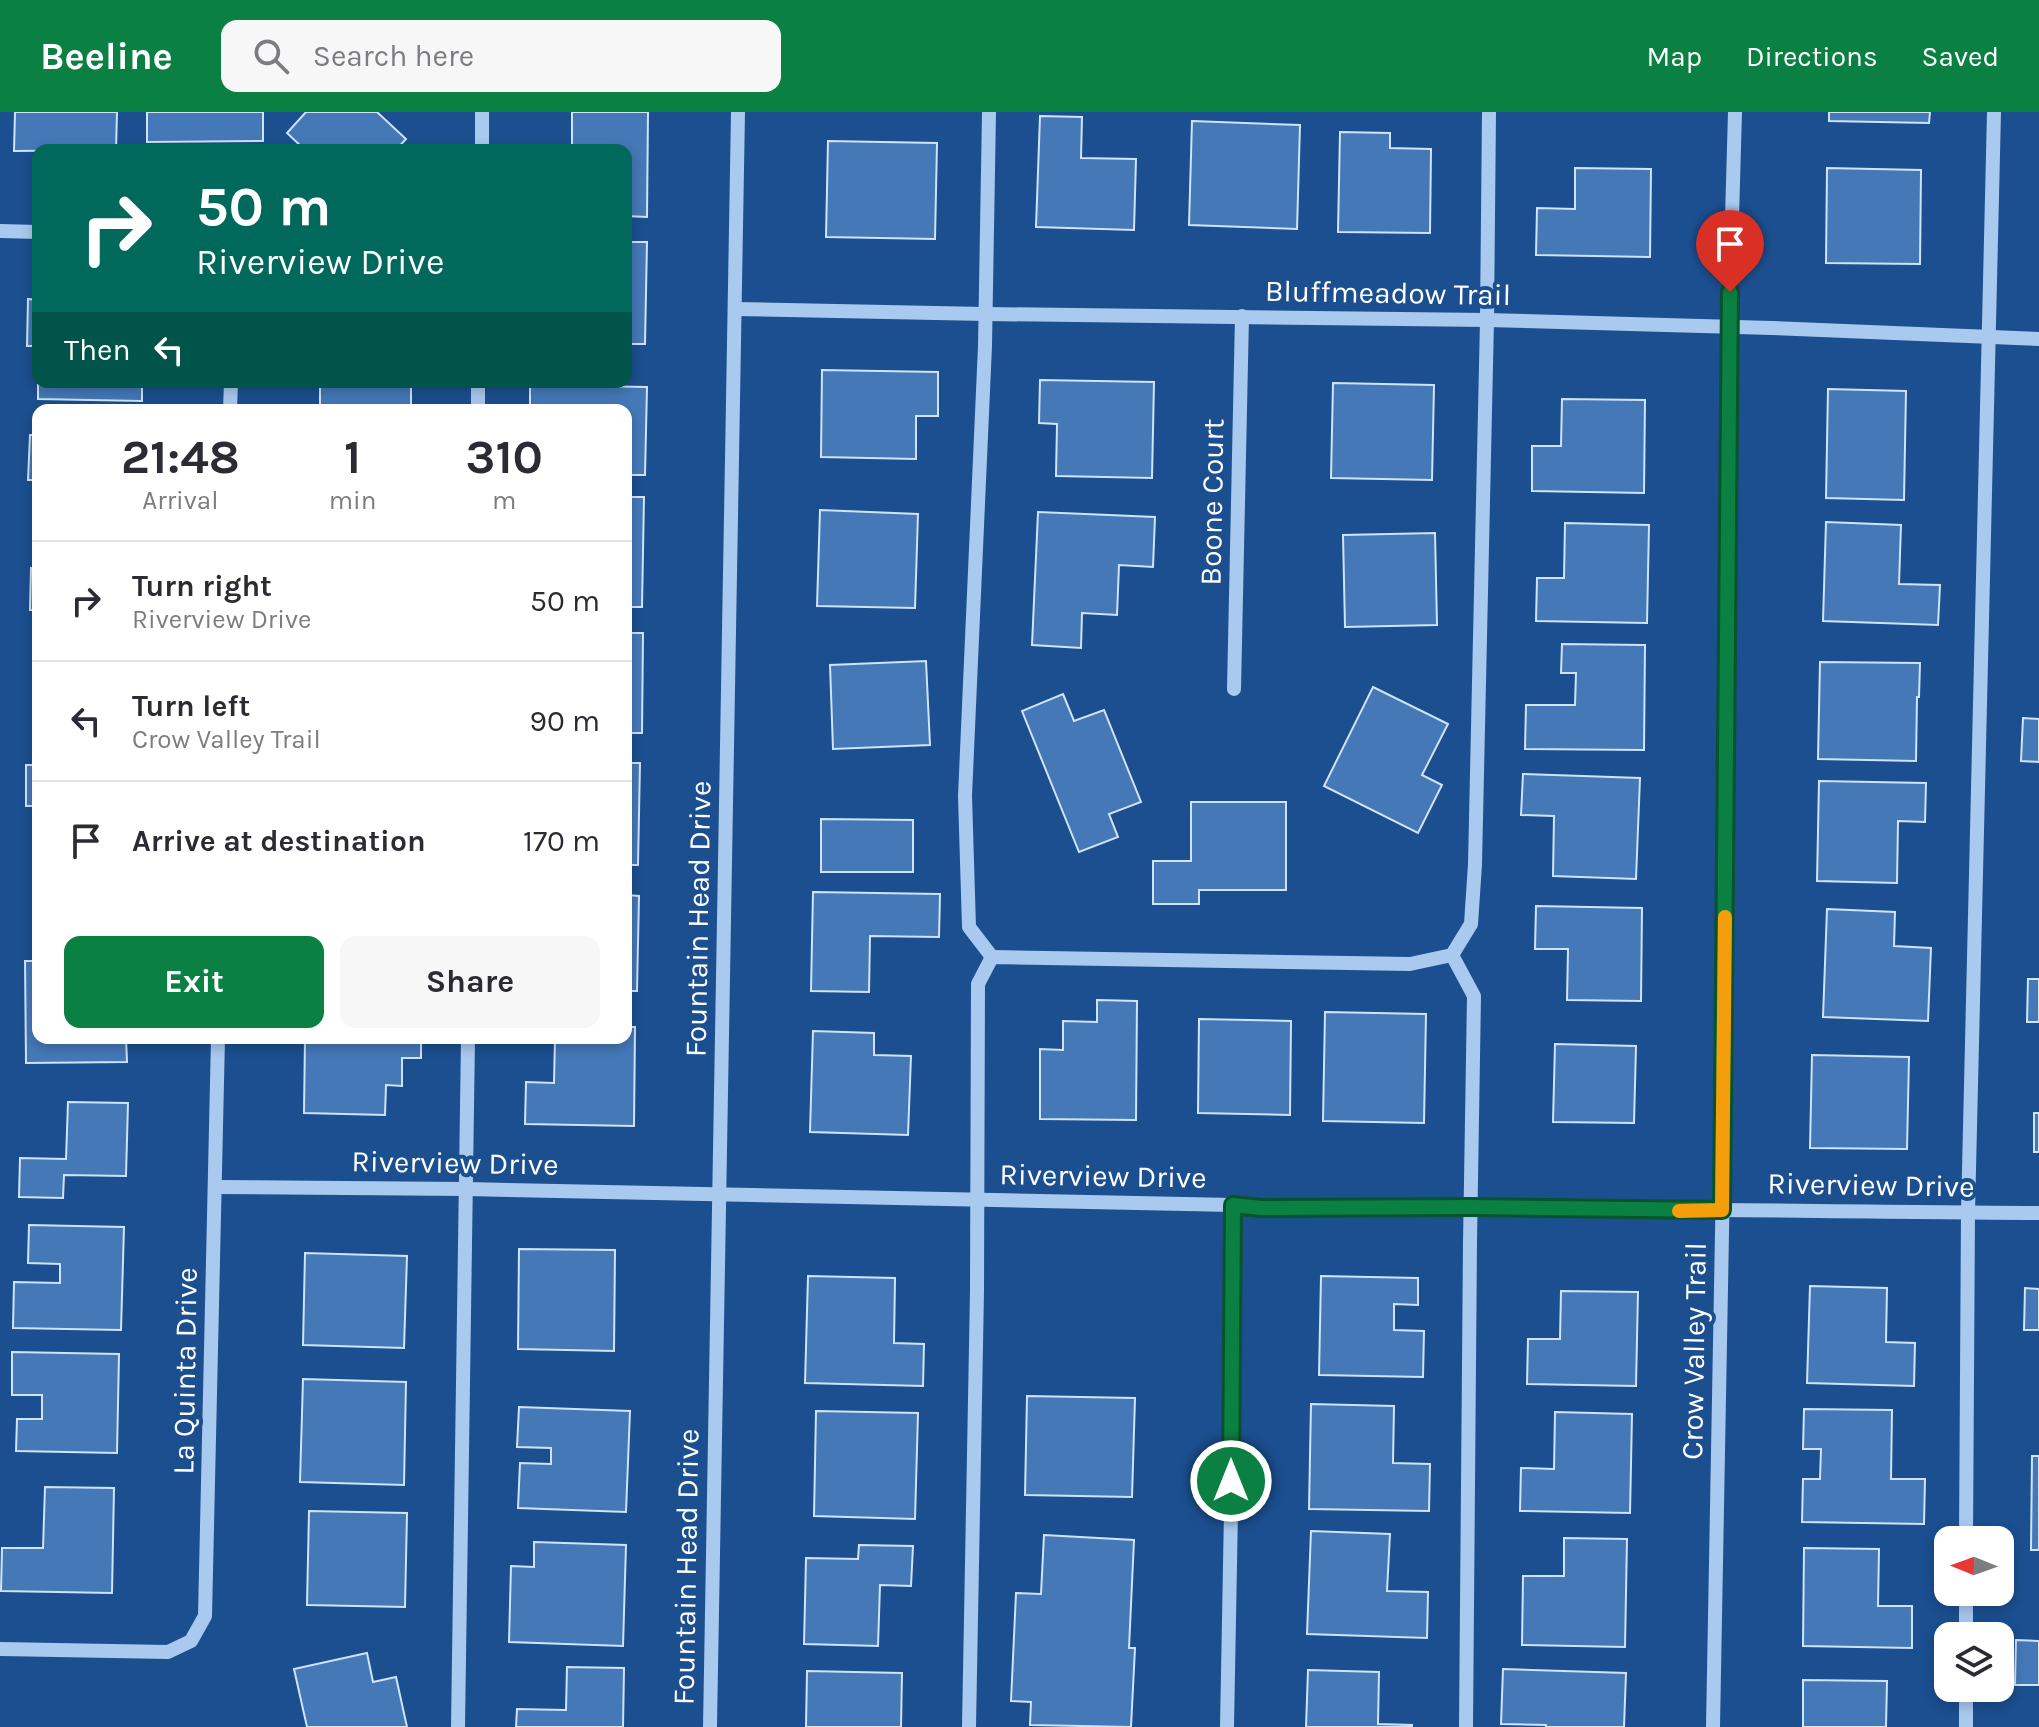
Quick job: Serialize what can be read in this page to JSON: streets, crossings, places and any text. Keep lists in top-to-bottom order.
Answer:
{
  "streets": {
    "street": [
      "Bluffmeadow Trail",
      "Boone Court",
      "Fountain Head Drive",
      "Riverview Drive",
      "Crow Valley Trail",
      "La Quinta Drive"
    ]
  },
  "crossings": [
    ["Bluffmeadow Trail", "Boone Court"],
    ["Bluffmeadow Trail", "Fountain Head Drive"],
    ["Bluffmeadow Trail", "Crow Valley Trail"],
    ["Fountain Head Drive", "Riverview Drive"],
    ["Riverview Drive", "Crow Valley Trail"],
    ["Riverview Drive", "La Quinta Drive"]
  ],
  "north": "left",
  "page": {
    "header": "Beeline",
    "search": "Search here",
    "nav": ["Map", "Directions", "Saved"],
    "turn": ["50 m", "Riverview Drive"],
    "then": "Then",
    "eta": [
      "21:48",
      "Arrival",
      "1",
      "min",
      "310",
      "m"
    ],
    "list": [
      {
        "name": "Turn right",
        "note": "Riverview Drive",
        "value": "50 m"
      },
      {
        "name": "Turn left",
        "note": "Crow Valley Trail",
        "value": "90 m"
      },
      {
        "name": "Arrive at destination",
        "value": "170 m"
      }
    ],
    "buttons": ["Exit", "Share"]
  }
}
